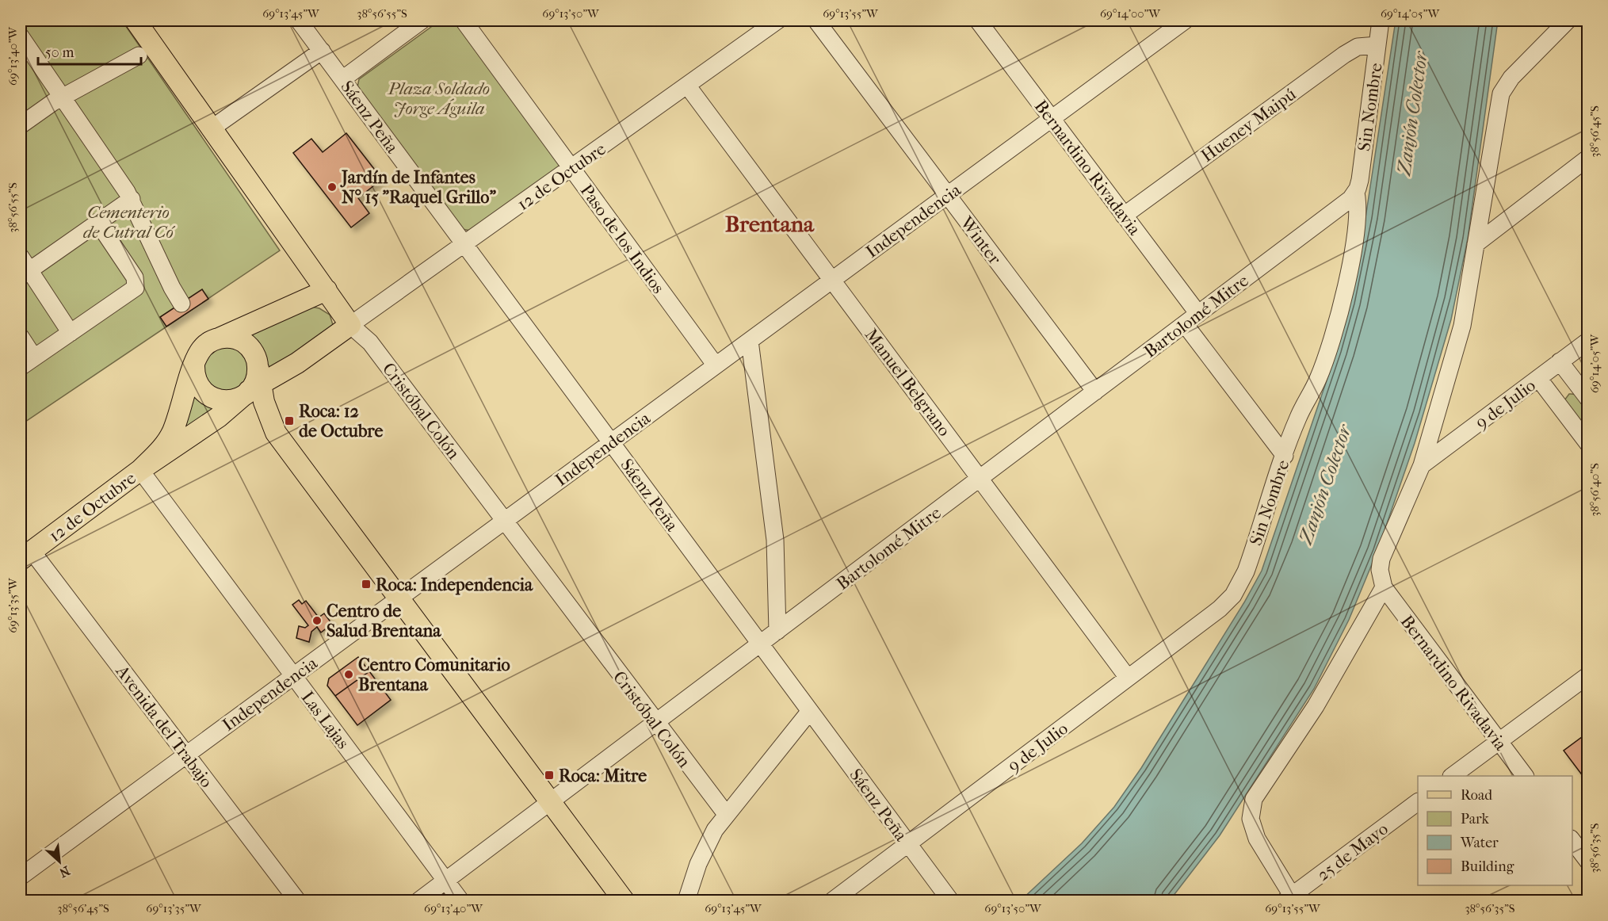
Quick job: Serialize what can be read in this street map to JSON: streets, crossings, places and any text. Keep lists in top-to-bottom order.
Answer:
{
  "streets": {
    "main road": ["12 de Octubre", "Cristóbal Colón"],
    "street": [
      "Sin Nombre",
      "Sáenz Peña",
      "Hueney Maipú",
      "Bernardino Rivadavia",
      "Independencia",
      "Paso de los Indios",
      "Winter",
      "Bartolomé Mitre",
      "Manuel Belgrano",
      "9 de Julio",
      "Las Lajas",
      "Avenida del Trabajo",
      "25 de Mayo"
    ]
  },
  "crossings": [
    ["Sin Nombre", "Hueney Maipú"],
    ["Sin Nombre", "Bernardino Rivadavia"],
    ["Sin Nombre", "Bartolomé Mitre"],
    ["Sin Nombre", "9 de Julio"],
    ["Sáenz Peña", "12 de Octubre"],
    ["Sáenz Peña", "Independencia"],
    ["Sáenz Peña", "Bartolomé Mitre"],
    ["Sáenz Peña", "9 de Julio"],
    ["Hueney Maipú", "Bernardino Rivadavia"],
    ["Bernardino Rivadavia", "Independencia"],
    ["Bernardino Rivadavia", "Bartolomé Mitre"],
    ["12 de Octubre", "Paso de los Indios"],
    ["12 de Octubre", "Manuel Belgrano"],
    ["12 de Octubre", "Cristóbal Colón"],
    ["12 de Octubre", "Las Lajas"],
    ["12 de Octubre", "Avenida del Trabajo"],
    ["Independencia", "Paso de los Indios"],
    ["Independencia", "Winter"],
    ["Independencia", "Manuel Belgrano"],
    ["Independencia", "Cristóbal Colón"],
    ["Independencia", "Las Lajas"],
    ["Independencia", "Avenida del Trabajo"],
    ["Winter", "Bartolomé Mitre"],
    ["Bartolomé Mitre", "Manuel Belgrano"],
    ["Bartolomé Mitre", "Cristóbal Colón"],
    ["Bartolomé Mitre", "Las Lajas"],
    ["Manuel Belgrano", "9 de Julio"]
  ],
  "districts": ["Brentana"],
  "water": ["Zanjón Colector"],
  "parks": ["Plaza Soldado Jorge Águila", "Cementerio de Cutral Có"],
  "places": {
    "other": ["Jardín de Infantes N° 15 \"Raquel Grillo\"", "Centro de Salud Brentana", "Centro Comunitario Brentana"],
    "transit": ["Roca: 12 de Octubre", "Roca: Independencia", "Roca: Mitre"]
  },
  "legend": [
    "Road",
    "Park",
    "Water",
    "Building"
  ],
  "scale_bar": "50 m",
  "north": "bottom right",
  "coordinates": [
    "69°13'45\"W",
    "38°56'55\"S",
    "69°13'50\"W",
    "69°13'55\"W",
    "69°14'00\"W",
    "69°14'05\"W",
    "69°13'40\"W",
    "38°56'45\"S",
    "38°56'40\"S",
    "69°13'35\"W",
    "38°56'35\"S"
  ]
}
